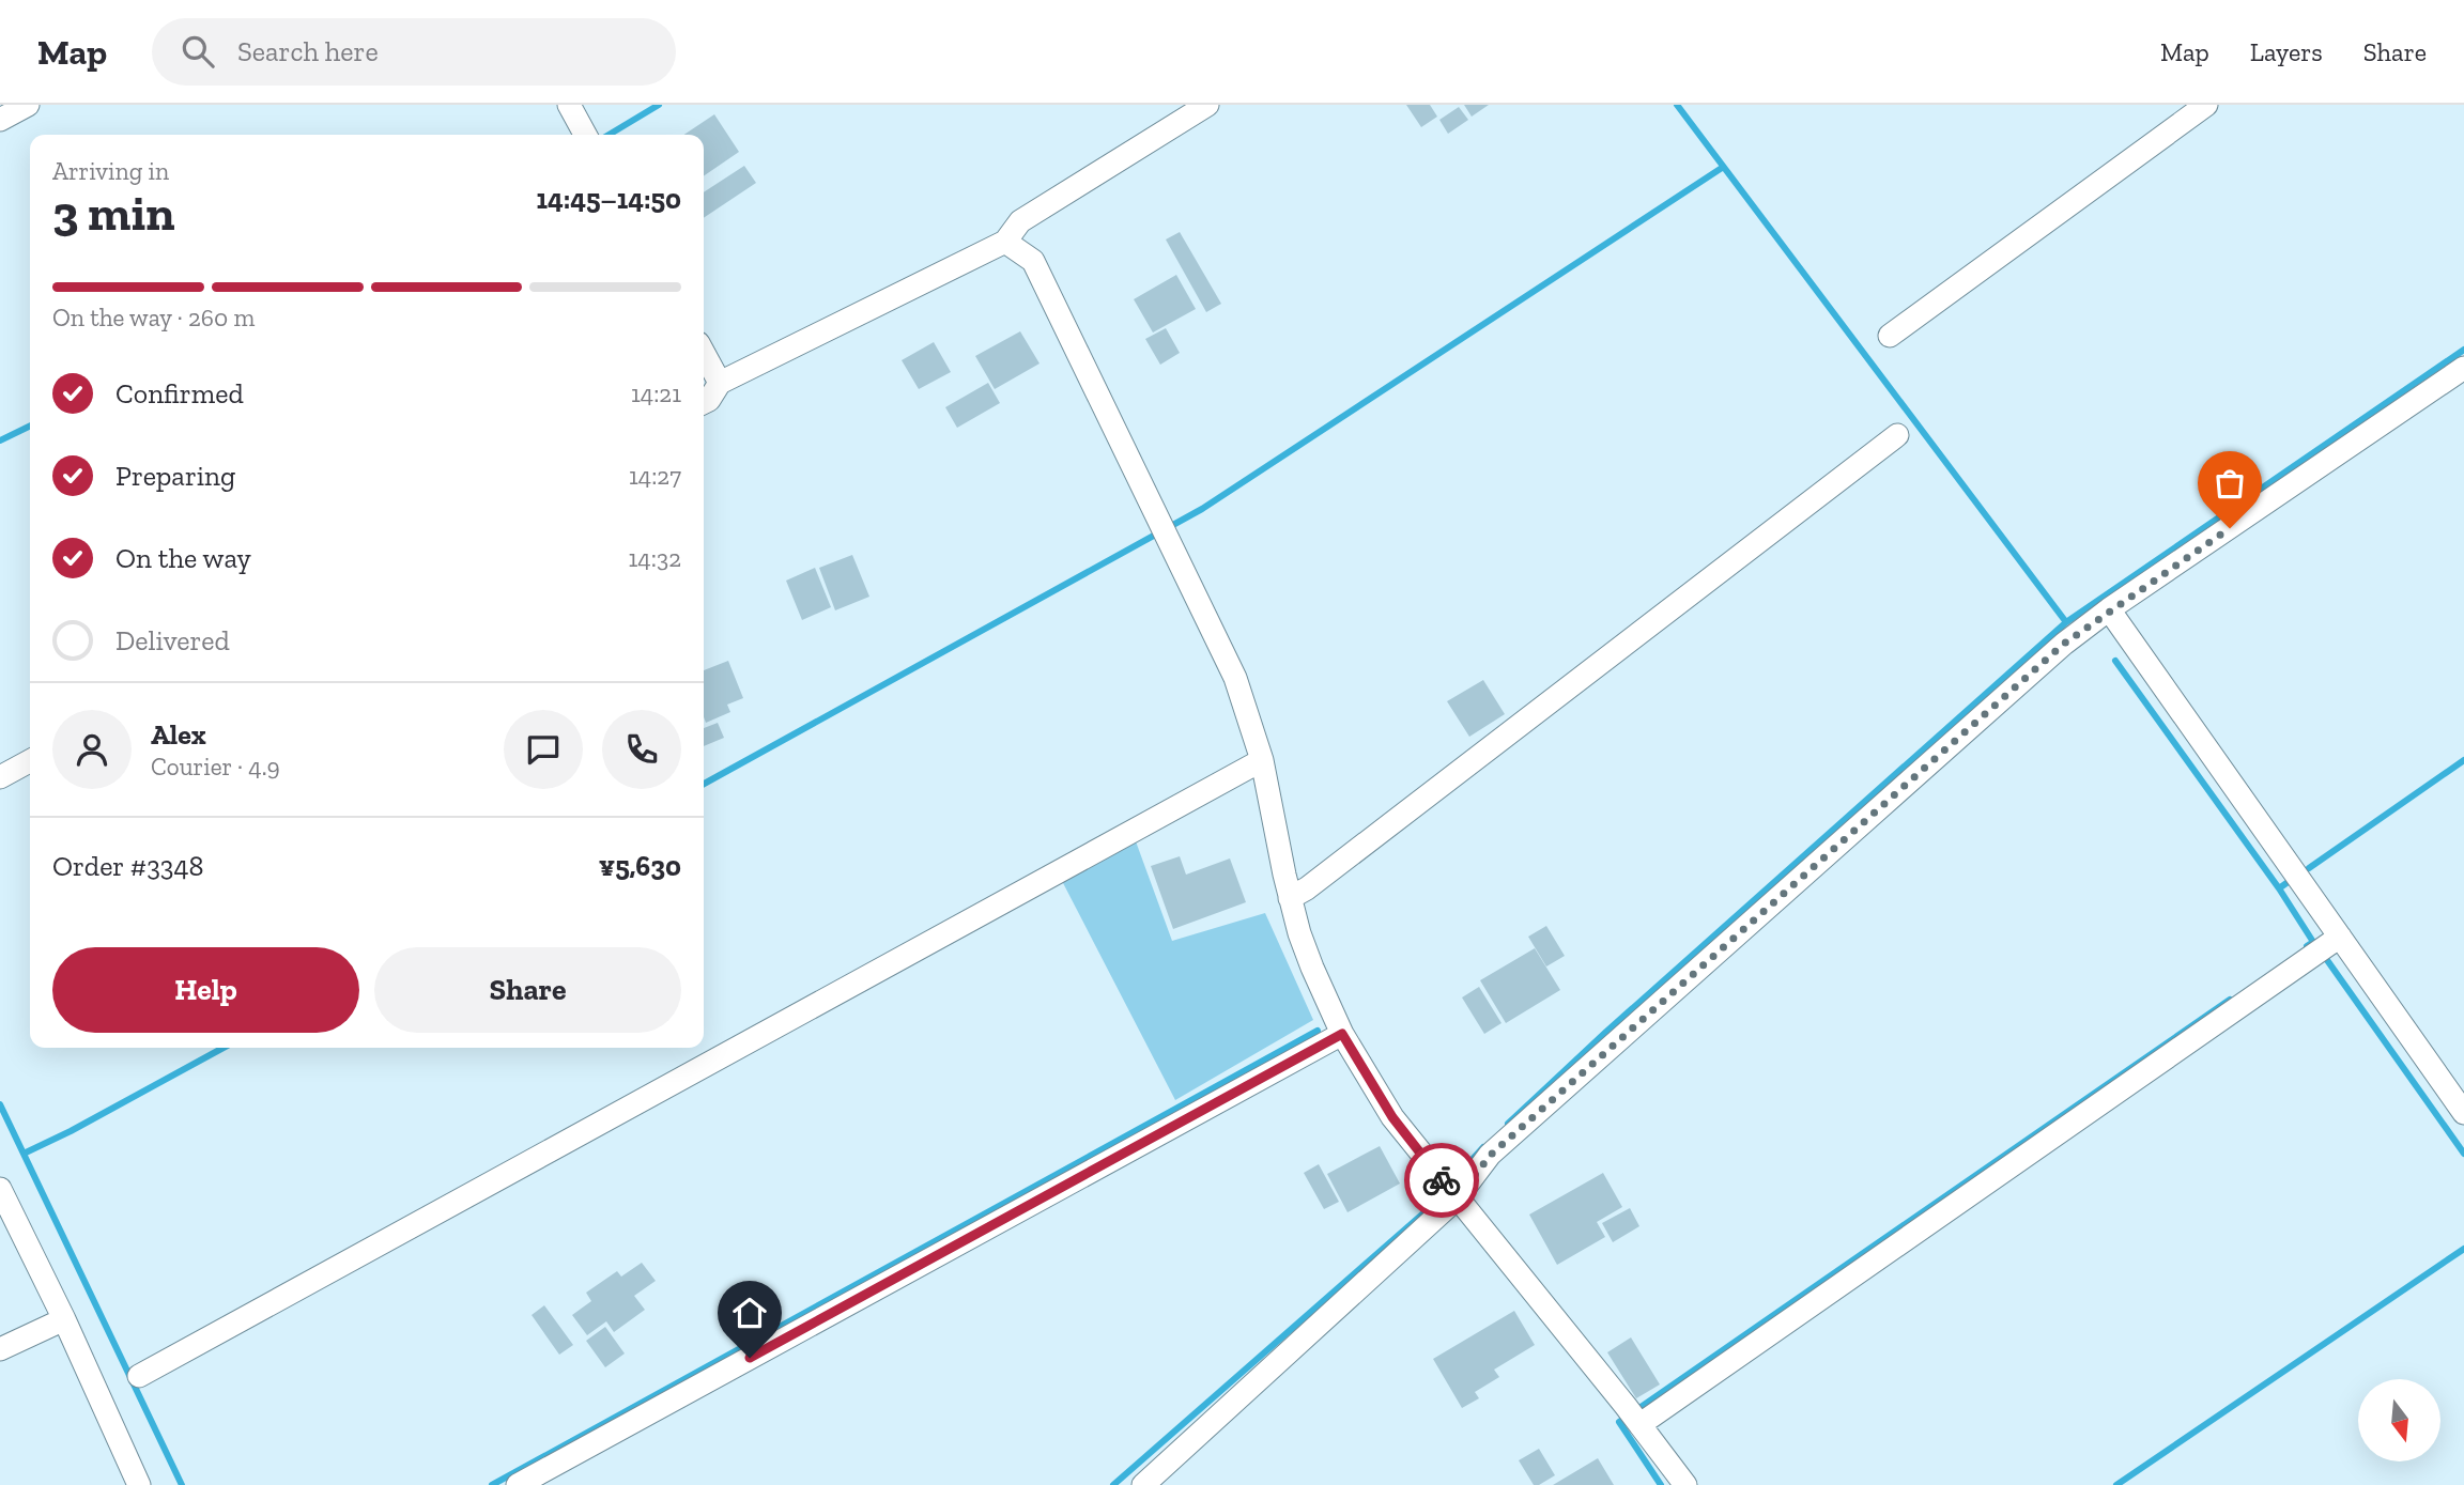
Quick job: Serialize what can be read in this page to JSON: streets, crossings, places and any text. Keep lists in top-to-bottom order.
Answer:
{
  "north": "bottom",
  "page": {
    "header": "Map",
    "search": "Search here",
    "nav": ["Map", "Layers", "Share"],
    "heading": ["3 min", "Arriving in", "14:45–14:50"],
    "panel": [
      "Alex",
      "Courier · 4.9",
      "Order #3348",
      "¥5,630"
    ],
    "bar": "On the way · 260 m",
    "list": [
      ["Confirmed", "14:21"],
      ["Preparing", "14:27"],
      ["On the way", "14:32"],
      "Delivered"
    ],
    "buttons": ["Help", "Share"]
  }
}
